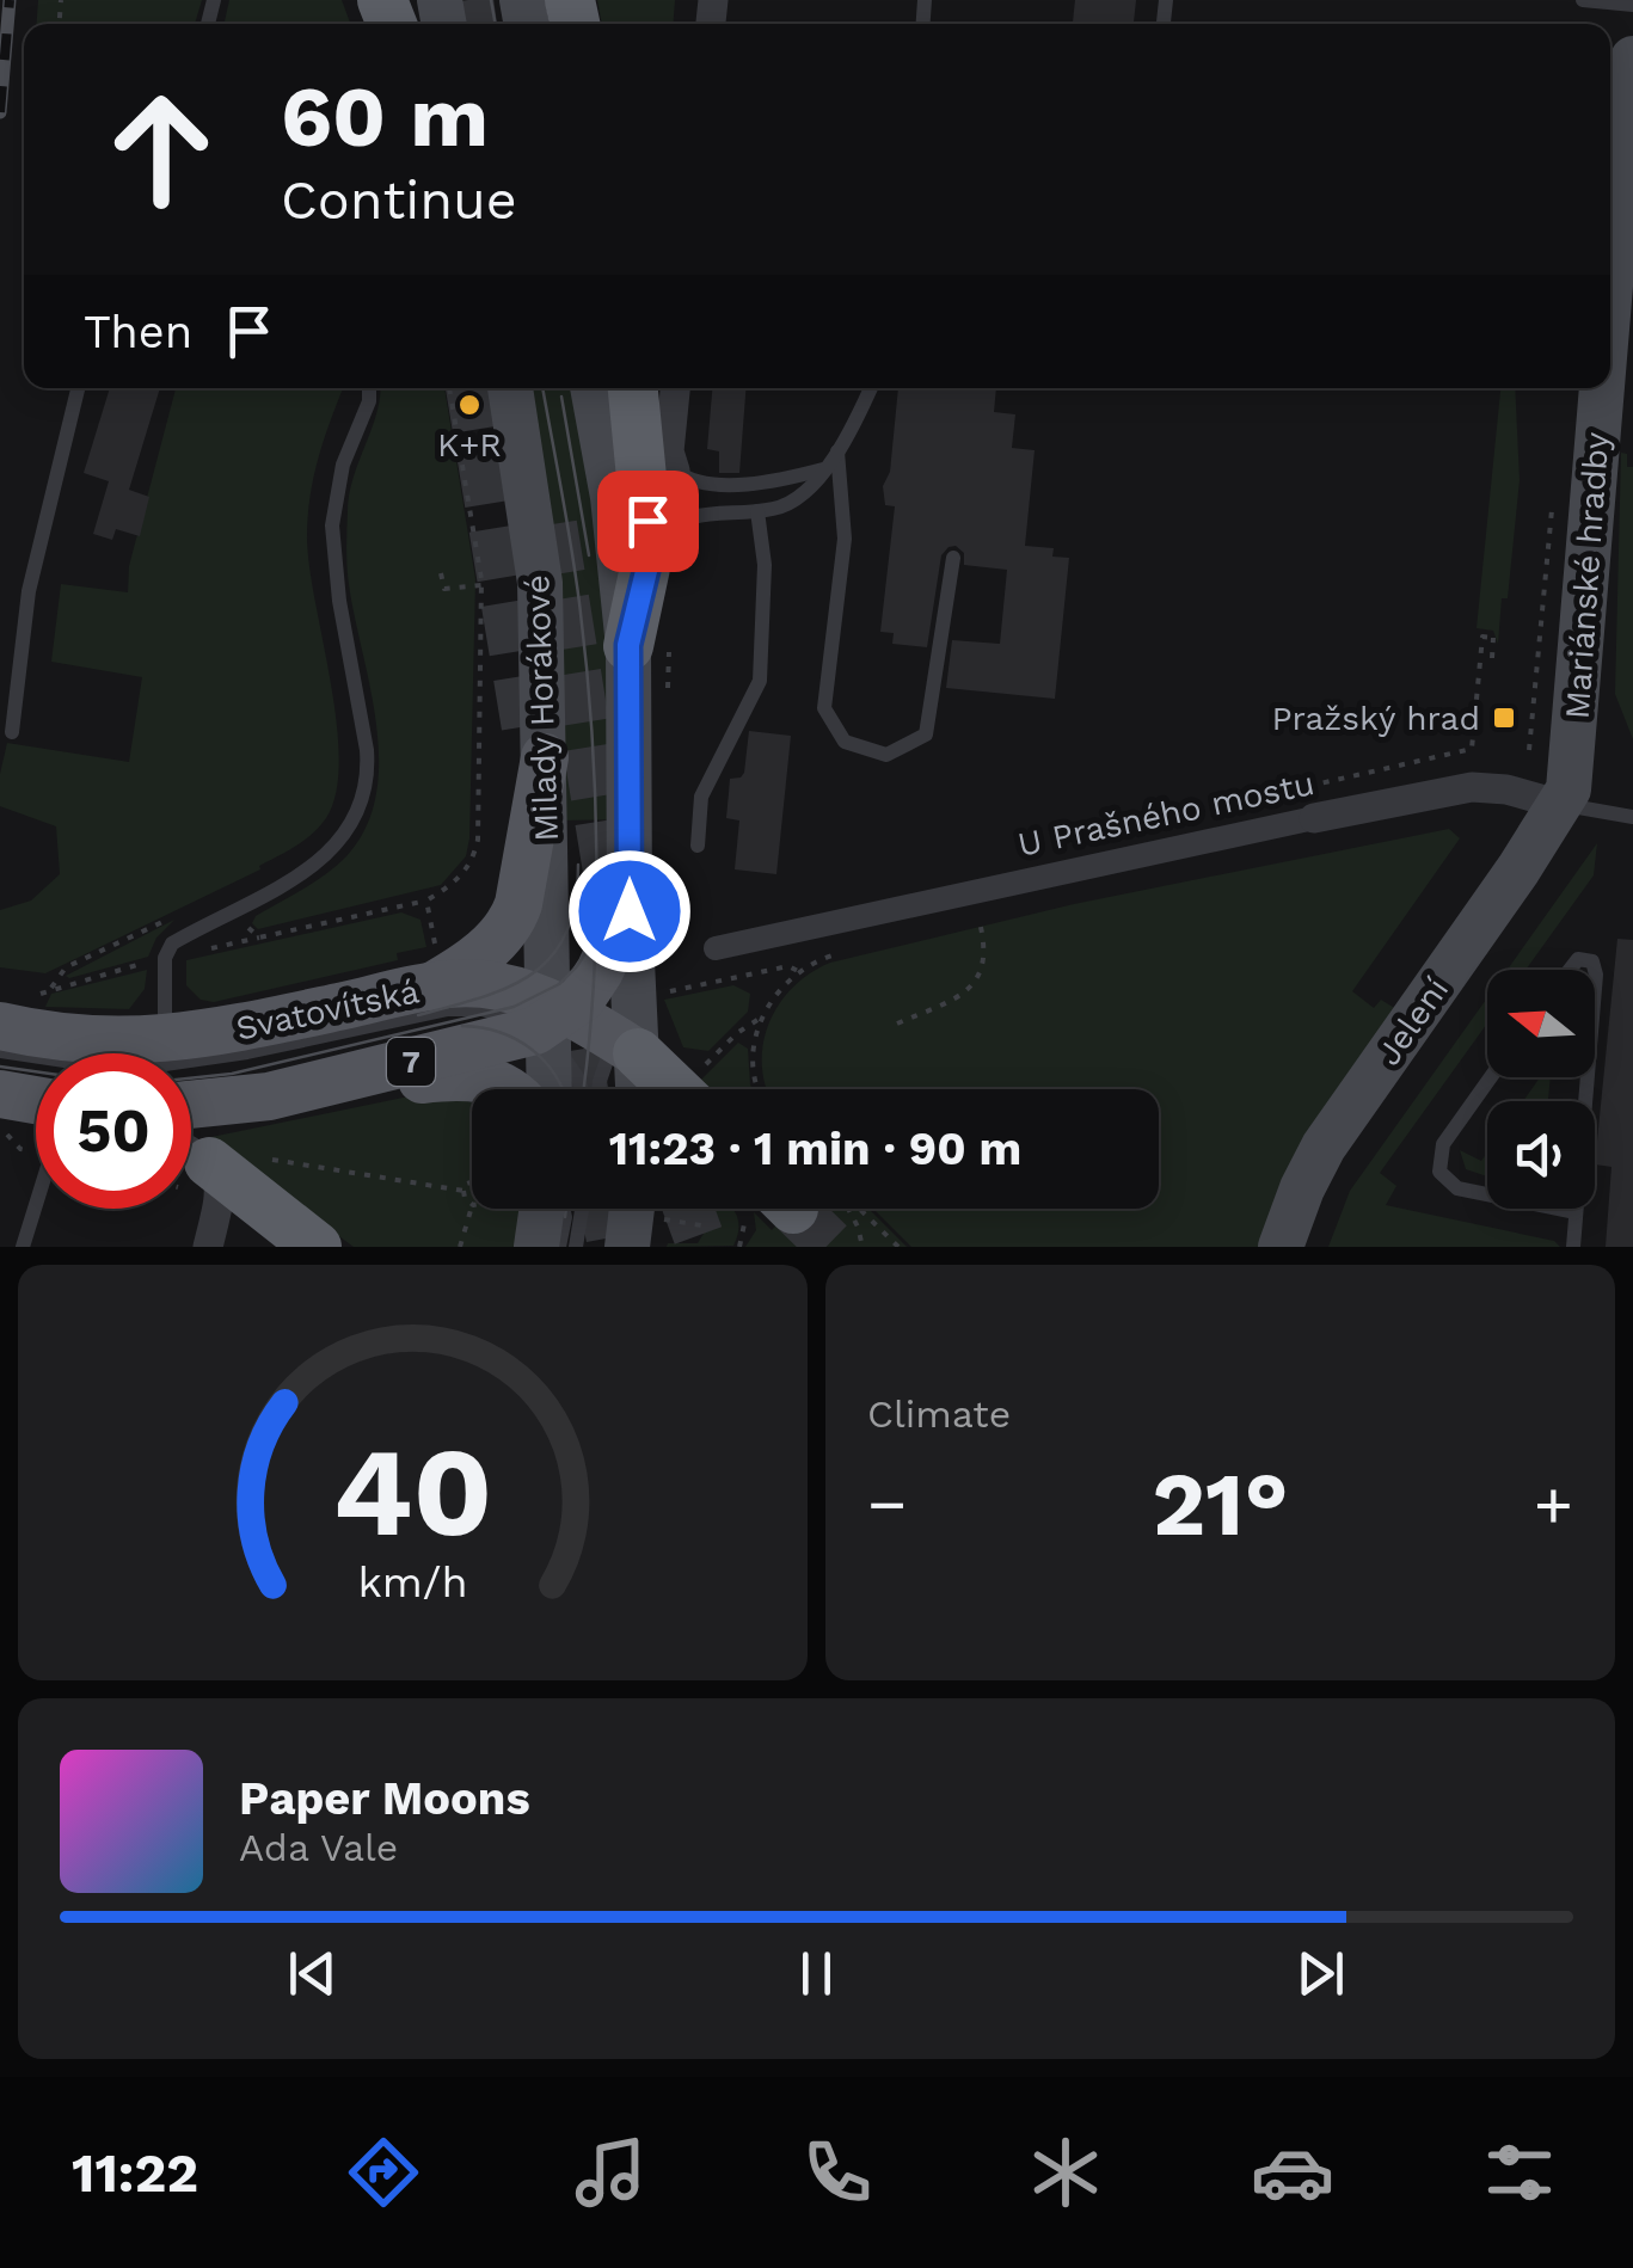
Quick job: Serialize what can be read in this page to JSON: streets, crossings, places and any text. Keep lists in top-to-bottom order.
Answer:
{
  "streets": {
    "main road": [
      "Mariánské hradby",
      "Milady Horákové",
      "Svatovítská",
      "Jelení",
      "7"
    ],
    "street": ["U Prašného mostu"]
  },
  "crossings": [
    ["Mariánské hradby", "U Prašného mostu"],
    ["Mariánské hradby", "Jelení"],
    ["Milady Horákové", "Svatovítská"],
    ["U Prašného mostu", "Jelení"]
  ],
  "places": {
    "other": ["K+R"],
    "transit": ["Pražský hrad"]
  },
  "north": "left",
  "page": {
    "turn": ["60 m", "Continue"],
    "then": "Then",
    "limit": "50",
    "trip": "11:23 · 1 min · 90 m",
    "tile": "Climate",
    "heat": ["−", "21°", "+"],
    "song": ["Paper Moons", "Ada Vale"],
    "tabs": "11:22",
    "gauge": ["40", "km/h"]
  }
}
